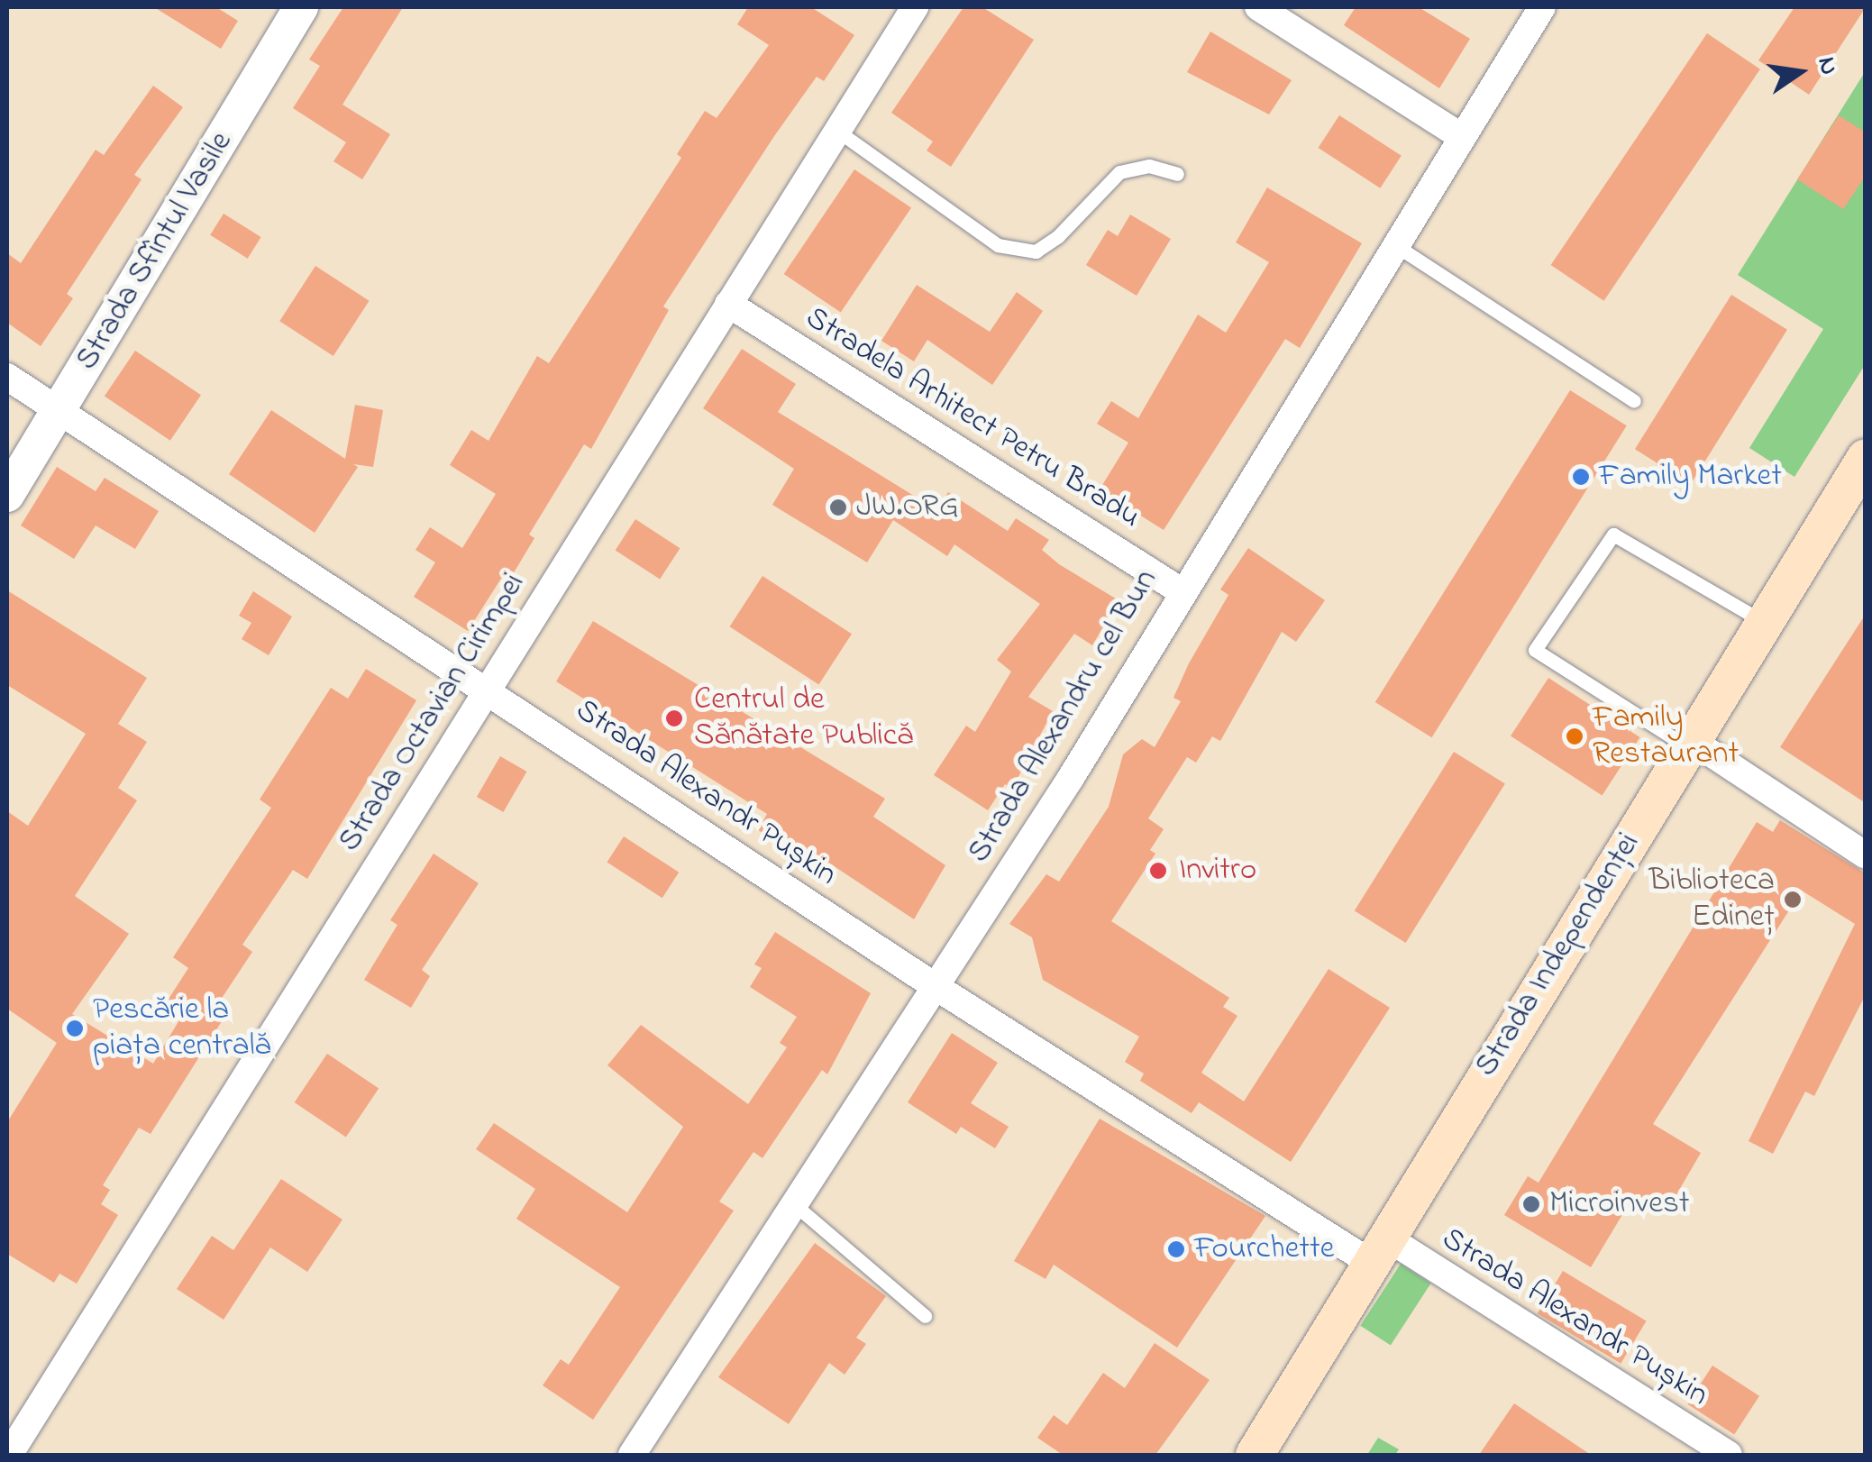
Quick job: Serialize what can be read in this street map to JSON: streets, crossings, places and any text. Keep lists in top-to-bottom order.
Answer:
{
  "streets": {
    "main road": ["Strada Independenței"],
    "street": [
      "Strada Sfîntul Vasile",
      "Stradela Arhitect Petru Bradu",
      "Strada Octavian Cirimpei",
      "Strada Alexandru cel Bun",
      "Strada Alexandr Pușkin"
    ]
  },
  "crossings": [
    ["Strada Sfîntul Vasile", "Strada Alexandr Pușkin"],
    ["Stradela Arhitect Petru Bradu", "Strada Octavian Cirimpei"],
    ["Stradela Arhitect Petru Bradu", "Strada Alexandru cel Bun"],
    ["Strada Octavian Cirimpei", "Strada Alexandr Pușkin"],
    ["Strada Alexandru cel Bun", "Strada Alexandr Pușkin"],
    ["Strada Alexandr Pușkin", "Strada Independenței"]
  ],
  "places": [
    "Family Market",
    "JW.ORG",
    "Centrul de Sănătate Publică",
    "Family Restaurant",
    "Invitro",
    "Biblioteca Edineț",
    "Pescărie la piața centrală",
    "Microinvest",
    "Fourchette"
  ],
  "north": "right"
}
